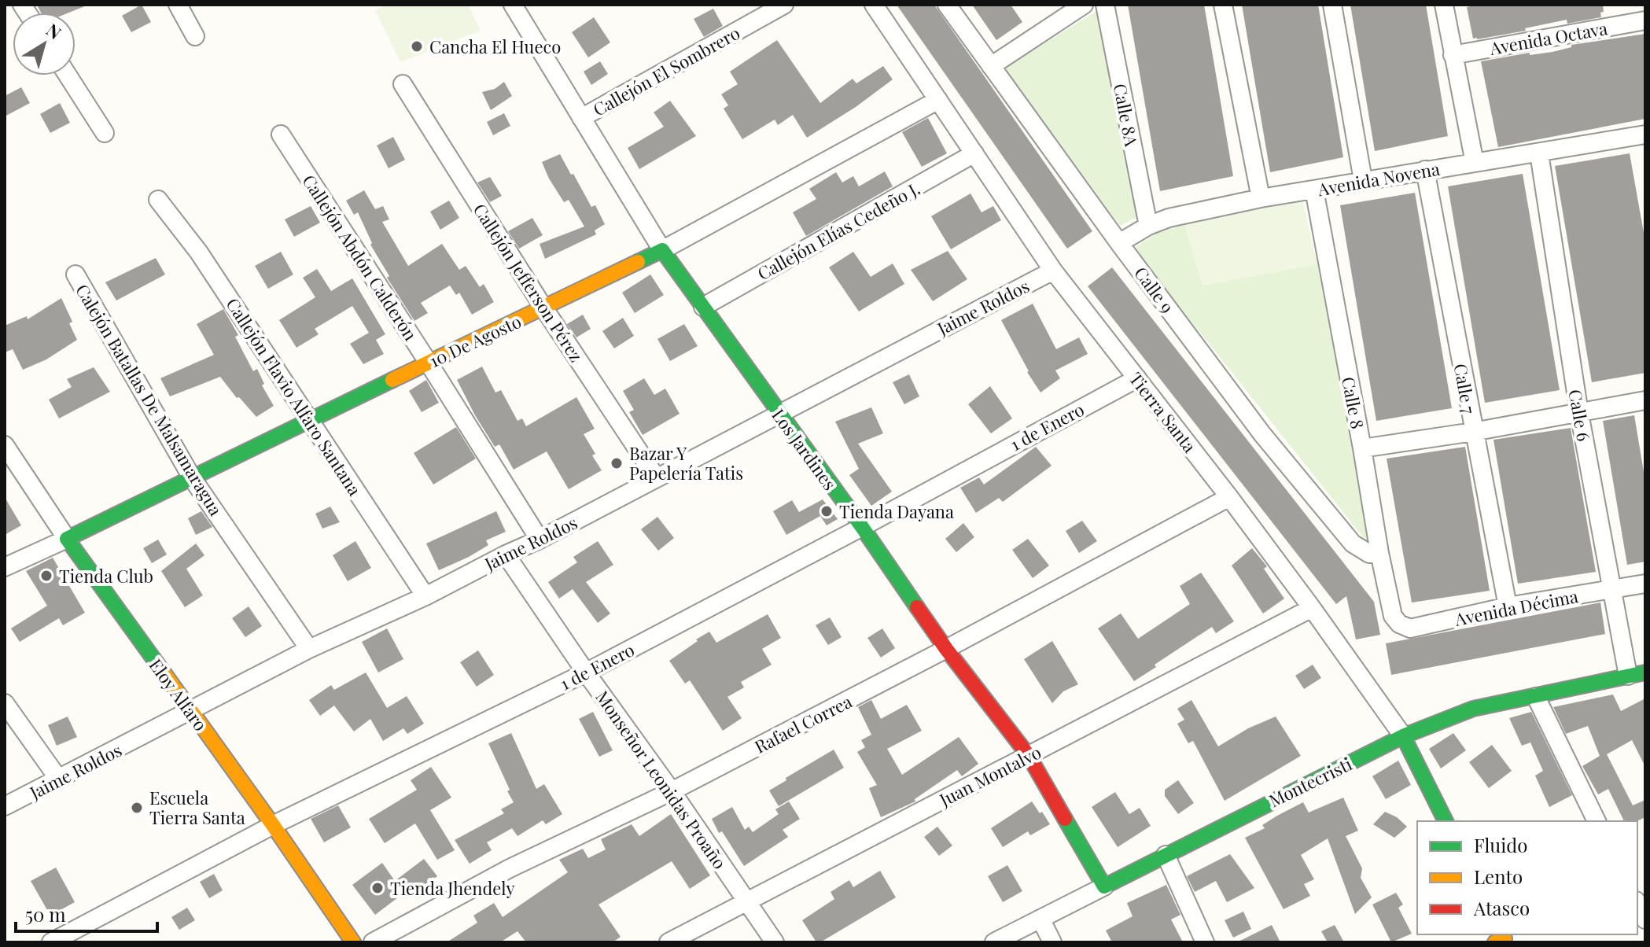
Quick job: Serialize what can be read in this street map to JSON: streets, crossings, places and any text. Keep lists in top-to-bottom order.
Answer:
{
  "streets": {
    "street": [
      "Avenida Octava",
      "Callejón El Sombrero",
      "Calle 8A",
      "Avenida Novena",
      "Callejón Elías Cedeño J.",
      "Callejón Abdón Calderón",
      "Callejón Jefferson Pérez",
      "Calle 9",
      "Jaime Roldos",
      "10 De Agosto",
      "Calle 7",
      "Callejón Flavio Alfaro Santana",
      "Calejón Batallas De Malsamaragua",
      "Calle 8",
      "Tierra Santa",
      "Calle 6",
      "1 de Enero",
      "Los Jardines",
      "Avenida Décima",
      "Eloy Alfaro",
      "Rafael Correa",
      "Juan Montalvo",
      "Monseñor Leonidas Proaño",
      "Montecristi"
    ]
  },
  "crossings": [
    ["Callejón El Sombrero", "Los Jardines"],
    ["Calle 8A", "Avenida Novena"],
    ["Avenida Novena", "Calle 9"],
    ["Avenida Novena", "Calle 7"],
    ["Avenida Novena", "Calle 8"],
    ["Avenida Novena", "Calle 6"],
    ["Callejón Elías Cedeño J.", "Tierra Santa"],
    ["Callejón Elías Cedeño J.", "Los Jardines"],
    ["Callejón Abdón Calderón", "Jaime Roldos"],
    ["Callejón Abdón Calderón", "10 De Agosto"],
    ["Callejón Jefferson Pérez", "Jaime Roldos"],
    ["Callejón Jefferson Pérez", "10 De Agosto"],
    ["Calle 9", "Calle 8"],
    ["Jaime Roldos", "Callejón Flavio Alfaro Santana"],
    ["Jaime Roldos", "Calejón Batallas De Malsamaragua"],
    ["Jaime Roldos", "Tierra Santa"],
    ["Jaime Roldos", "Los Jardines"],
    ["Jaime Roldos", "Eloy Alfaro"],
    ["Jaime Roldos", "Monseñor Leonidas Proaño"],
    ["10 De Agosto", "Callejón Flavio Alfaro Santana"],
    ["10 De Agosto", "Calejón Batallas De Malsamaragua"],
    ["10 De Agosto", "Tierra Santa"],
    ["10 De Agosto", "Los Jardines"],
    ["10 De Agosto", "Eloy Alfaro"],
    ["Calle 7", "Avenida Décima"],
    ["Calle 8", "Avenida Décima"],
    ["Tierra Santa", "1 de Enero"],
    ["Tierra Santa", "Rafael Correa"],
    ["Tierra Santa", "Juan Montalvo"],
    ["Tierra Santa", "Montecristi"],
    ["Calle 6", "Avenida Décima"],
    ["Calle 6", "Montecristi"],
    ["1 de Enero", "Los Jardines"],
    ["1 de Enero", "Eloy Alfaro"],
    ["1 de Enero", "Monseñor Leonidas Proaño"],
    ["Los Jardines", "Rafael Correa"],
    ["Los Jardines", "Juan Montalvo"],
    ["Los Jardines", "Montecristi"],
    ["Rafael Correa", "Monseñor Leonidas Proaño"],
    ["Juan Montalvo", "Monseñor Leonidas Proaño"]
  ],
  "places": [
    "Cancha El Hueco",
    "Bazar Y Papelería Tatis",
    "Tienda Dayana",
    "Tienda Club",
    "Escuela Tierra Santa",
    "Tienda Jhendely"
  ],
  "legend": ["Fluido", "Lento", "Atasco"],
  "scale_bar": "50 m",
  "north": "top right"
}
